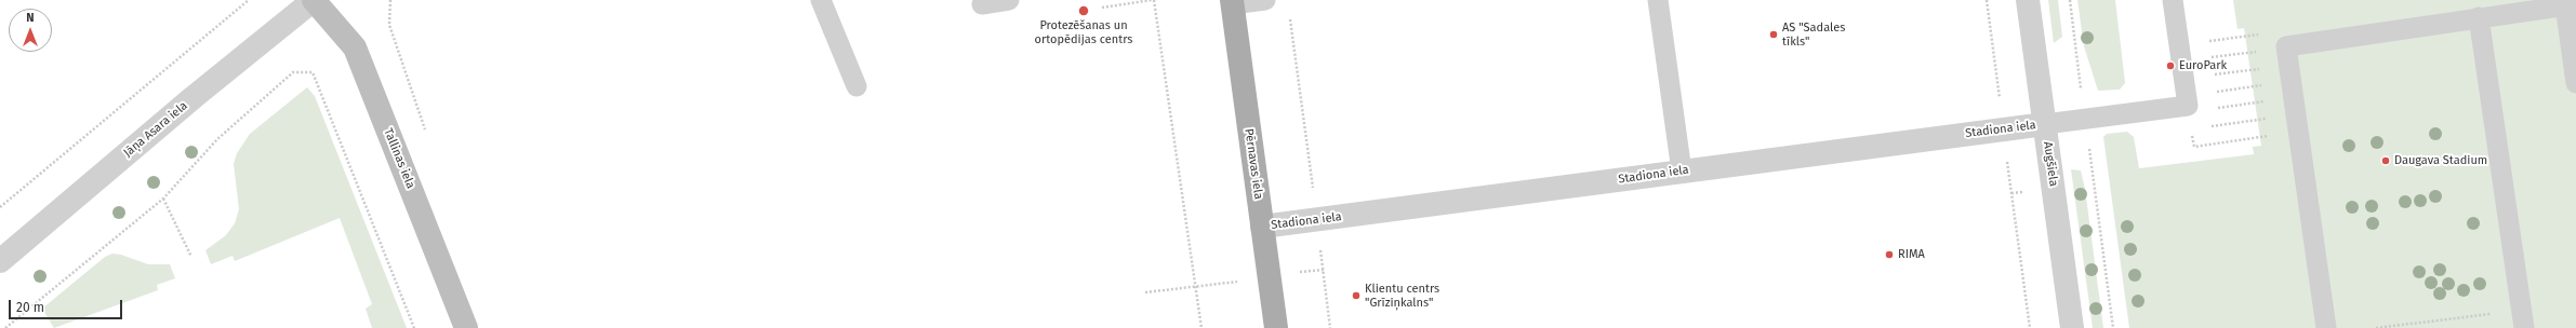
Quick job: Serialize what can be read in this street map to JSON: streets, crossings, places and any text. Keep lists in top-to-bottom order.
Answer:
{
  "streets": {
    "main road": ["Pērnavas iela"],
    "street": [
      "Jāņa Asara iela",
      "Stadiona iela",
      "Tallinas iela",
      "Augšiela"
    ]
  },
  "crossings": [
    ["Jāņa Asara iela", "Tallinas iela"],
    ["Stadiona iela", "Pērnavas iela"],
    ["Stadiona iela", "Augšiela"]
  ],
  "places": [
    "Protezēšanas un ortopēdijas centrs",
    "AS \"Sadales tīkls\"",
    "EuroPark",
    "Daugava Stadium",
    "RIMA",
    "Klientu centrs \"Grīziņkalns\""
  ],
  "scale_bar": "20 m",
  "north": "top"
}
